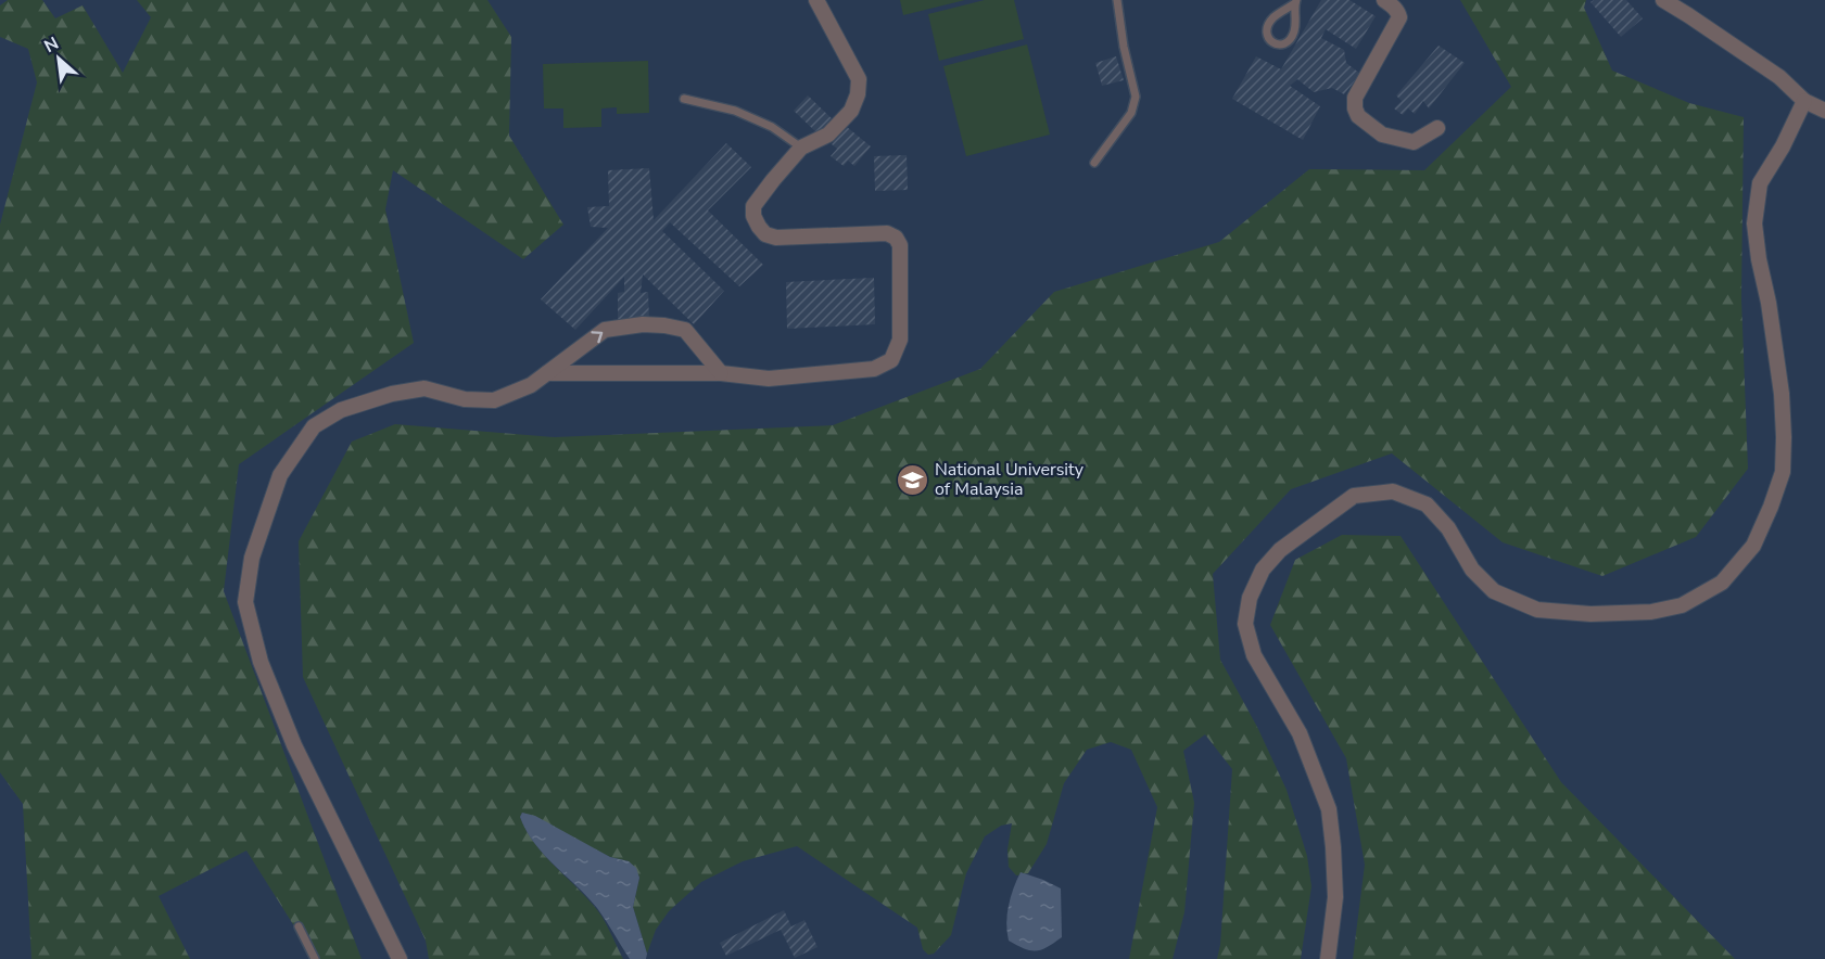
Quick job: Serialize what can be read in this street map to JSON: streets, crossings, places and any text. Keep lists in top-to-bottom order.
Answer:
{
  "places": {
    "school or university": ["National University of Malaysia"]
  },
  "north": "top left"
}
